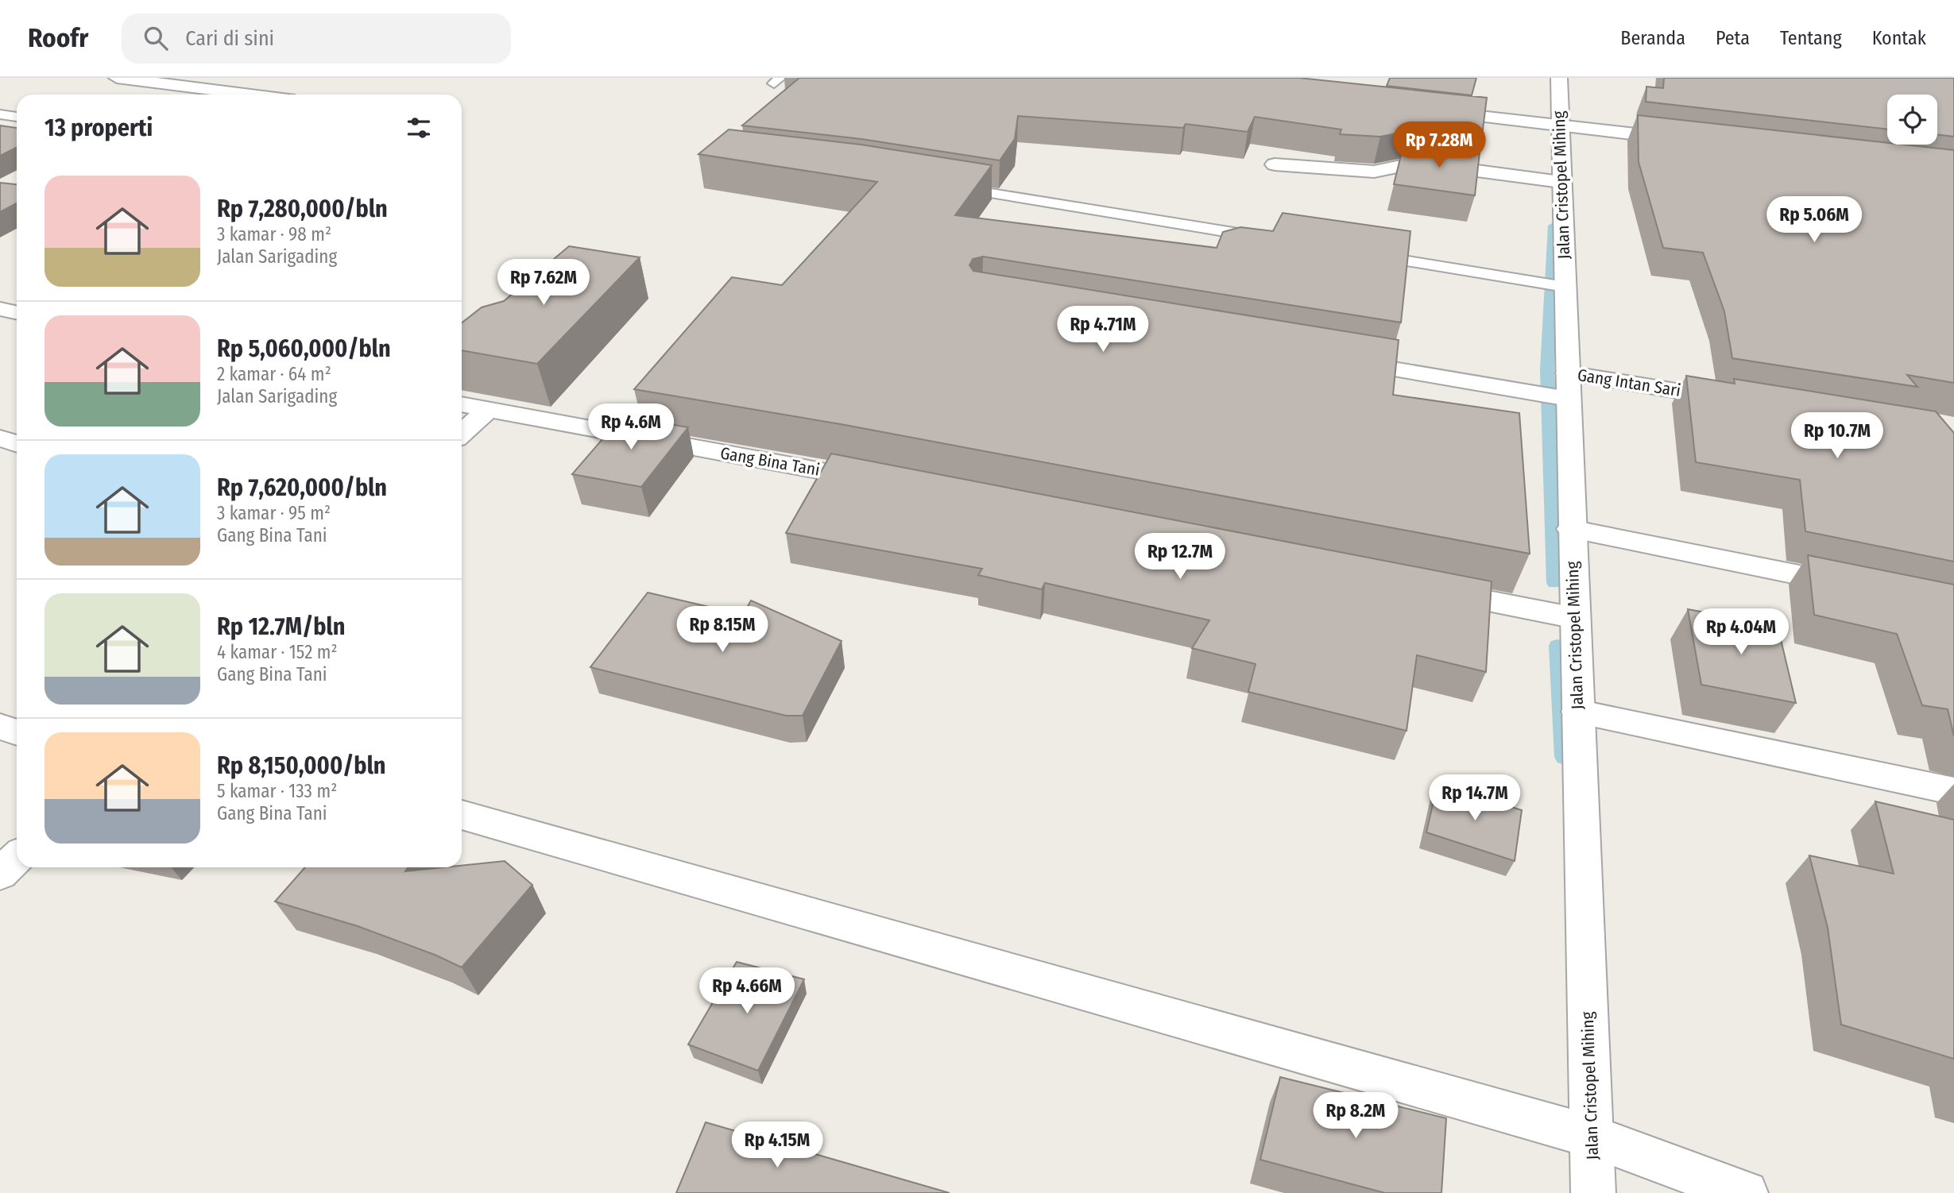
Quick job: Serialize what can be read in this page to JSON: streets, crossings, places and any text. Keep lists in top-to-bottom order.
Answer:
{
  "streets": {
    "street": ["Jalan Cristopel Mihing", "Gang Intan Sari", "Gang Bina Tani"]
  },
  "crossings": [
    ["Jalan Cristopel Mihing", "Gang Intan Sari"]
  ],
  "page": {
    "header": "Roofr",
    "search": "Cari di sini",
    "nav": [
      "Beranda",
      "Peta",
      "Tentang",
      "Kontak"
    ],
    "heading": "13 properti",
    "price": [
      "Rp 7.28M",
      "Rp 5.06M",
      "Rp 7.62M",
      "Rp 4.71M",
      "Rp 4.6M",
      "Rp 10.7M",
      "Rp 12.7M",
      "Rp 8.15M",
      "Rp 4.04M",
      "Rp 14.7M",
      "Rp 4.66M",
      "Rp 8.2M",
      "Rp 4.15M"
    ],
    "list": [
      {
        "name": "Rp 7,280,000/bln",
        "note": "3 kamar · 98 m² · Jalan Sarigading"
      },
      {
        "name": "Rp 5,060,000/bln",
        "note": "2 kamar · 64 m² · Jalan Sarigading"
      },
      {
        "name": "Rp 7,620,000/bln",
        "note": "3 kamar · 95 m² · Gang Bina Tani"
      },
      {
        "name": "Rp 12.7M/bln",
        "note": "4 kamar · 152 m² · Gang Bina Tani"
      },
      {
        "name": "Rp 8,150,000/bln",
        "note": "5 kamar · 133 m² · Gang Bina Tani"
      }
    ]
  }
}
